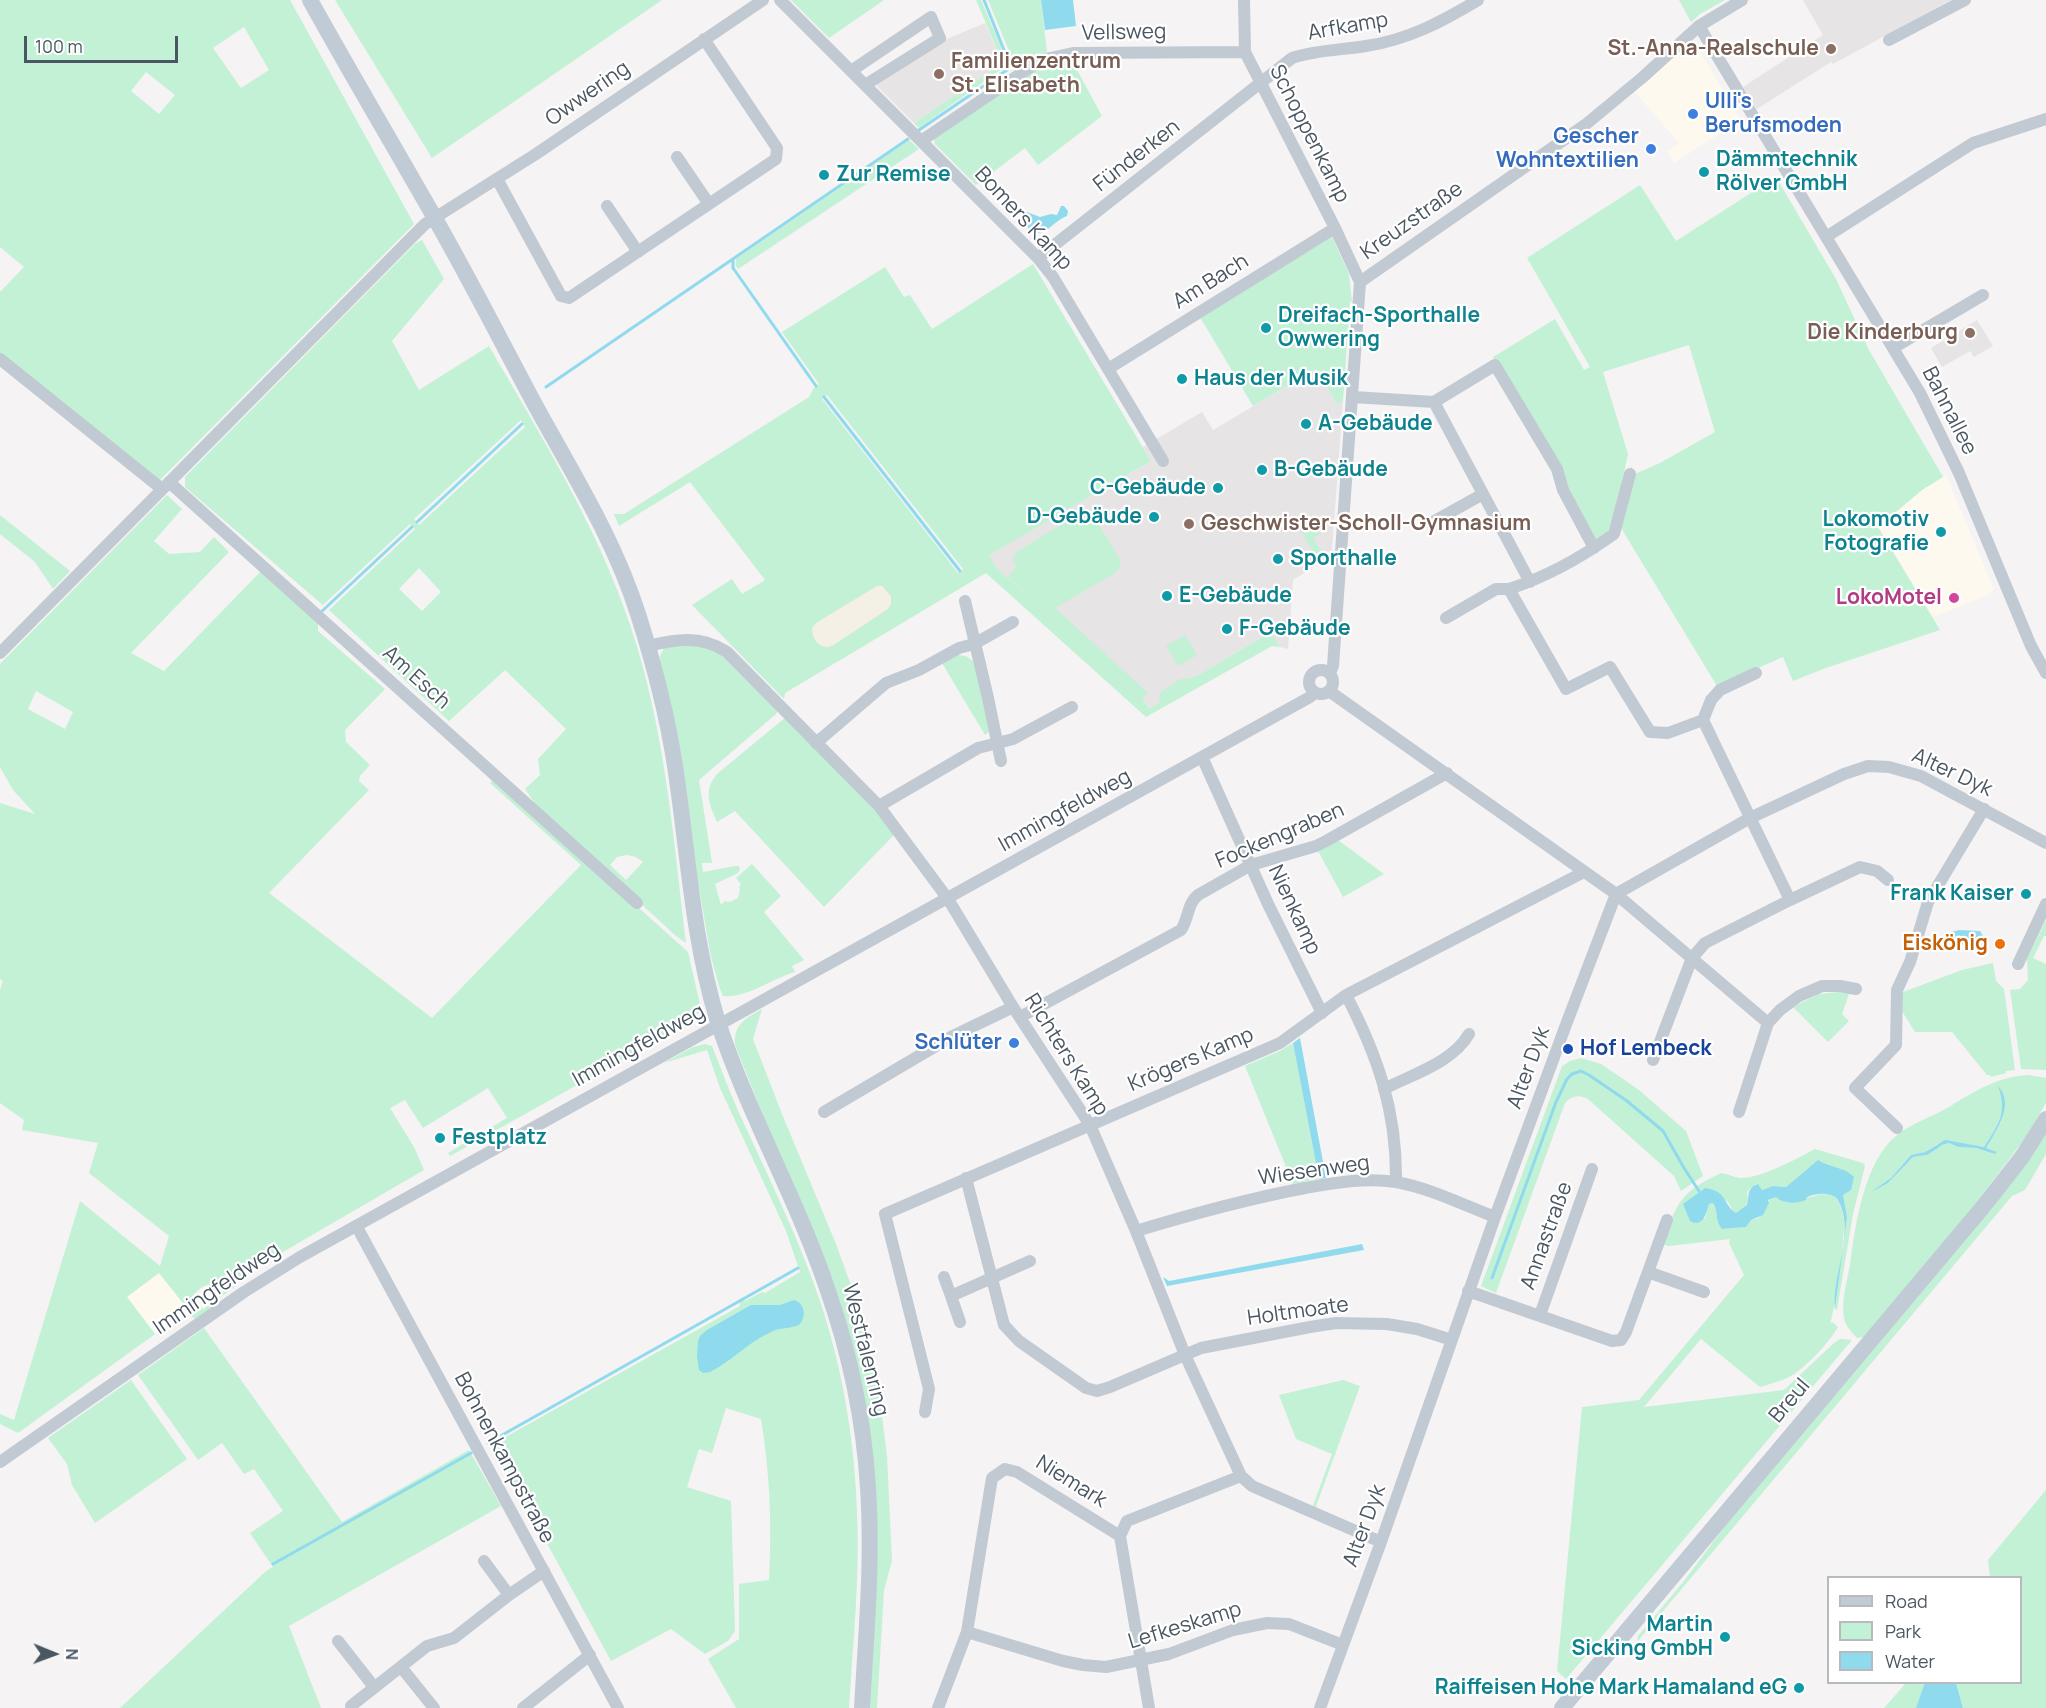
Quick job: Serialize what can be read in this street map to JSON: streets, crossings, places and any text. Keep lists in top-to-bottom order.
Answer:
{
  "streets": {
    "street": [
      "Arfkamp",
      "Vellsweg",
      "Owwering",
      "Schoppenkamp",
      "Fünderken",
      "Bomers Kamp",
      "Kreuzstraße",
      "Am Bach",
      "Bahnallee",
      "Am Esch",
      "Alter Dyk",
      "Immingfeldweg",
      "Fockengraben",
      "Nienkamp",
      "Richters Kamp",
      "Krögers Kamp",
      "Wiesenweg",
      "Annastraße",
      "Holtmoate",
      "Westfalenring",
      "Breul",
      "Bohnenkampstraße",
      "Niemark",
      "Lefkeskamp"
    ]
  },
  "crossings": [
    ["Arfkamp", "Schoppenkamp"],
    ["Arfkamp", "Fünderken"],
    ["Vellsweg", "Schoppenkamp"],
    ["Vellsweg", "Bomers Kamp"],
    ["Owwering", "Westfalenring"],
    ["Schoppenkamp", "Fünderken"],
    ["Schoppenkamp", "Kreuzstraße"],
    ["Schoppenkamp", "Am Bach"],
    ["Fünderken", "Bomers Kamp"],
    ["Bomers Kamp", "Am Bach"],
    ["Kreuzstraße", "Bahnallee"],
    ["Kreuzstraße", "Immingfeldweg"],
    ["Alter Dyk", "Wiesenweg"],
    ["Alter Dyk", "Annastraße"],
    ["Alter Dyk", "Holtmoate"],
    ["Alter Dyk", "Lefkeskamp"],
    ["Immingfeldweg", "Nienkamp"],
    ["Immingfeldweg", "Richters Kamp"],
    ["Immingfeldweg", "Westfalenring"],
    ["Immingfeldweg", "Bohnenkampstraße"],
    ["Fockengraben", "Nienkamp"],
    ["Fockengraben", "Richters Kamp"],
    ["Nienkamp", "Krögers Kamp"],
    ["Richters Kamp", "Krögers Kamp"],
    ["Richters Kamp", "Wiesenweg"],
    ["Richters Kamp", "Holtmoate"],
    ["Richters Kamp", "Westfalenring"],
    ["Richters Kamp", "Niemark"],
    ["Krögers Kamp", "Holtmoate"],
    ["Niemark", "Lefkeskamp"]
  ],
  "places": [
    "St.-Anna-Realschule",
    "Familienzentrum St. Elisabeth",
    "Ulli's Berufsmoden",
    "Gescher Wohntextilien",
    "Dämmtechnik Rölver GmbH",
    "Zur Remise",
    "Dreifach-Sporthalle Owwering",
    "Die Kinderburg",
    "Haus der Musik",
    "A-Gebäude",
    "B-Gebäude",
    "C-Gebäude",
    "D-Gebäude",
    "Geschwister-Scholl-Gymnasium",
    "Lokomotiv Fotografie",
    "Sporthalle",
    "E-Gebäude",
    "LokoMotel",
    "F-Gebäude",
    "Frank Kaiser",
    "Eiskönig",
    "Schlüter",
    "Hof Lembeck",
    "Festplatz",
    "Martin Sicking GmbH",
    "Raiffeisen Hohe Mark Hamaland eG"
  ],
  "legend": ["Road", "Park", "Water"],
  "scale_bar": "100 m",
  "north": "right"
}
